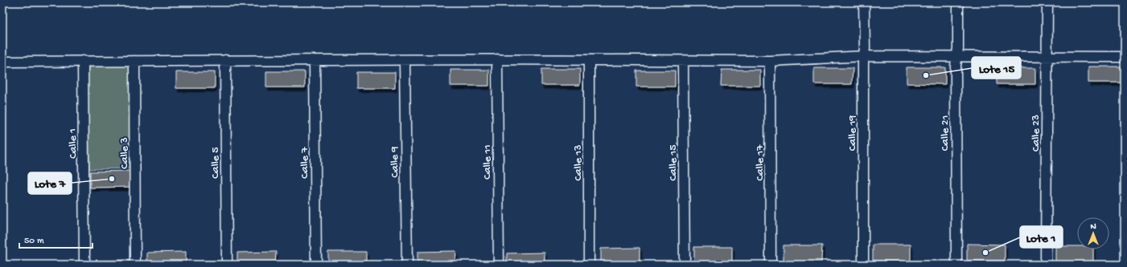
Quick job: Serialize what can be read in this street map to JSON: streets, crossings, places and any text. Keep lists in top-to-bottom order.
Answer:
{
  "streets": {
    "street": [
      "Calle 19",
      "Calle 21",
      "Calle 23",
      "Calle 1",
      "Calle 3",
      "Calle 9",
      "Calle 11",
      "Calle 5",
      "Calle 7",
      "Calle 13",
      "Calle 15",
      "Calle 17"
    ]
  },
  "places": ["Lote 15", "Lote 7", "Lote 1"],
  "scale_bar": "50 m",
  "north": "top"
}
